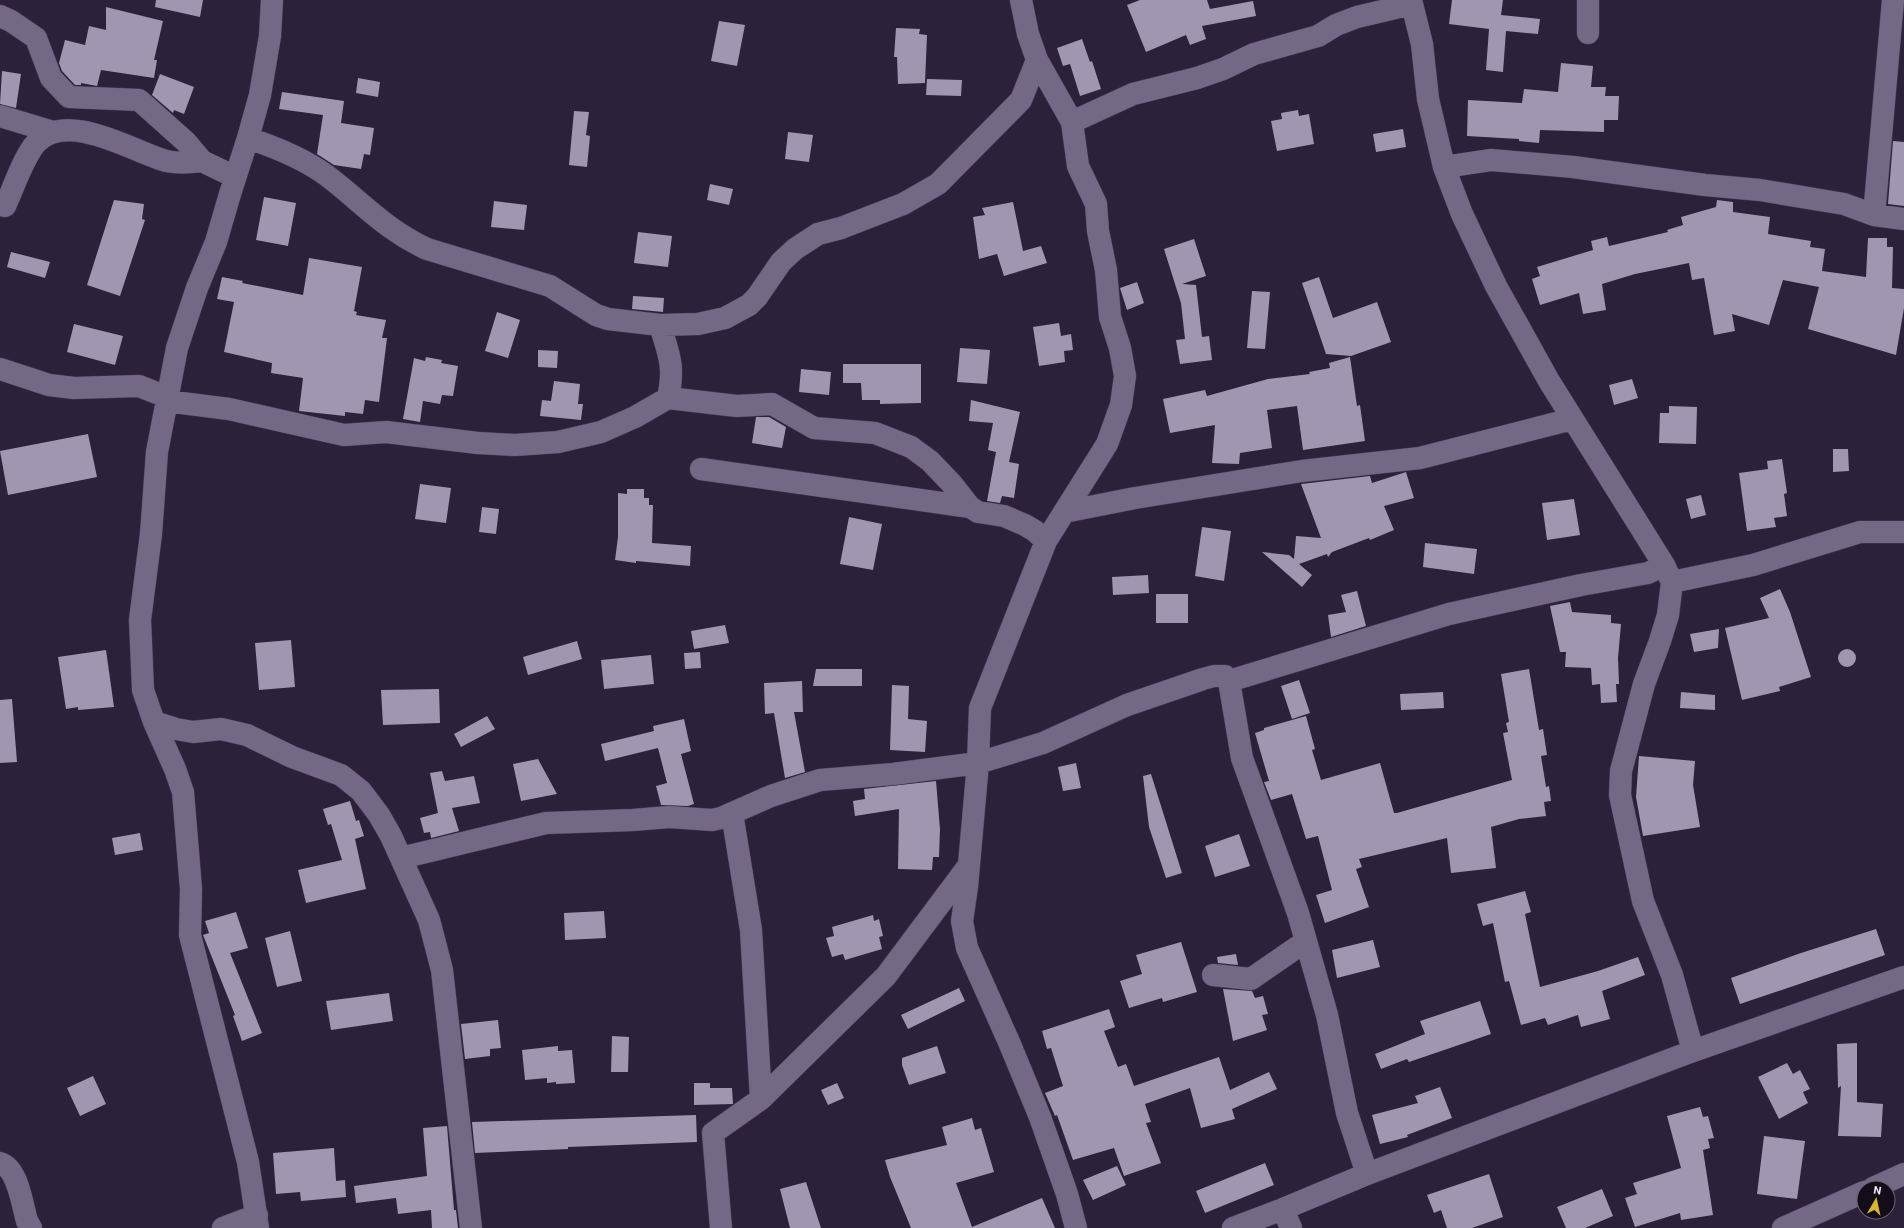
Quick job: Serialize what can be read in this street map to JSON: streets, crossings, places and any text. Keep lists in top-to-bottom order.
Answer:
{
  "north": "top"
}
